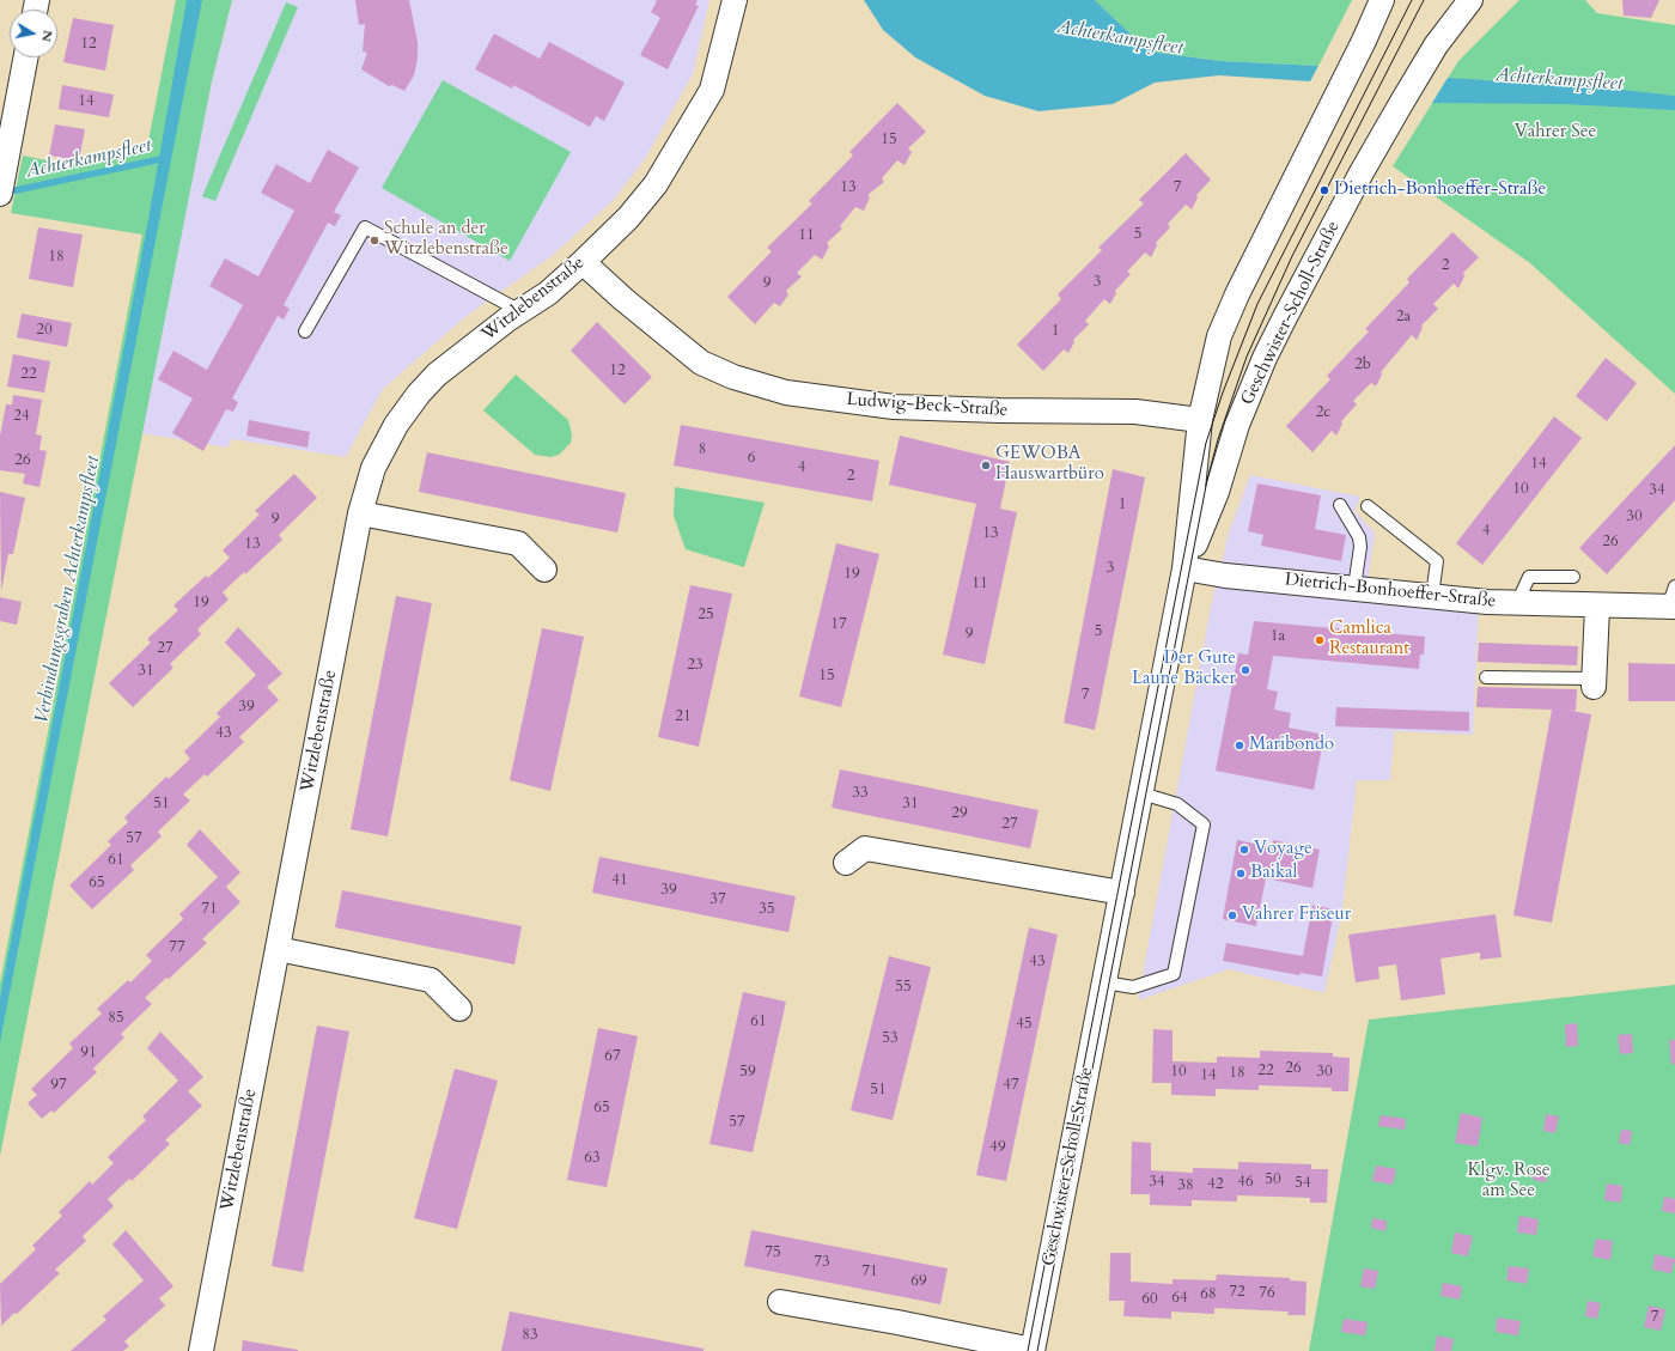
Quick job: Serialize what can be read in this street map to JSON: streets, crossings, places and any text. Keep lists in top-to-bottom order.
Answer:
{
  "streets": {
    "street": [
      "Witzlebenstraße",
      "Geschwister-Scholl-Straße",
      "Ludwig-Beck-Straße",
      "Dietrich-Bonhoeffer-Straße"
    ]
  },
  "crossings": [
    ["Witzlebenstraße", "Ludwig-Beck-Straße"],
    ["Geschwister-Scholl-Straße", "Ludwig-Beck-Straße"],
    ["Geschwister-Scholl-Straße", "Dietrich-Bonhoeffer-Straße"]
  ],
  "water": ["Achterkampsfleet", "Verbindungsgraben Achterkampsfleet"],
  "parks": ["Vahrer See", "Klgv. Rose am See"],
  "places": [
    "Dietrich-Bonhoeffer-Straße",
    "Schule an der Witzlebenstraße",
    "GEWOBA Hauswartbüro",
    "Camlica Restaurant",
    "Der Gute Laune Bäcker",
    "Maribondo",
    "Voyage",
    "Baikal",
    "Vahrer Friseur"
  ],
  "house_numbers": [
    "12",
    "14",
    "15",
    "13",
    "7",
    "5",
    "11",
    "18",
    "2",
    "3",
    "9",
    "2a",
    "20",
    "1",
    "2b",
    "12",
    "22",
    "2c",
    "24",
    "8",
    "6",
    "26",
    "14",
    "4",
    "2",
    "10",
    "34",
    "1",
    "30",
    "9",
    "4",
    "13",
    "26",
    "13",
    "3",
    "19",
    "11",
    "19",
    "25",
    "17",
    "5",
    "9",
    "1a",
    "27",
    "23",
    "31",
    "15",
    "7",
    "39",
    "21",
    "43",
    "33",
    "51",
    "31",
    "29",
    "27",
    "57",
    "61",
    "41",
    "65",
    "39",
    "37",
    "71",
    "35",
    "77",
    "43",
    "55",
    "85",
    "61",
    "45",
    "53",
    "91",
    "67",
    "26",
    "22",
    "59",
    "10",
    "30",
    "18",
    "14",
    "97",
    "47",
    "51",
    "65",
    "57",
    "49",
    "63",
    "50",
    "34",
    "46",
    "54",
    "42",
    "38",
    "75",
    "73",
    "71",
    "69",
    "72",
    "76",
    "68",
    "64",
    "60",
    "7",
    "83"
  ],
  "north": "right"
}
